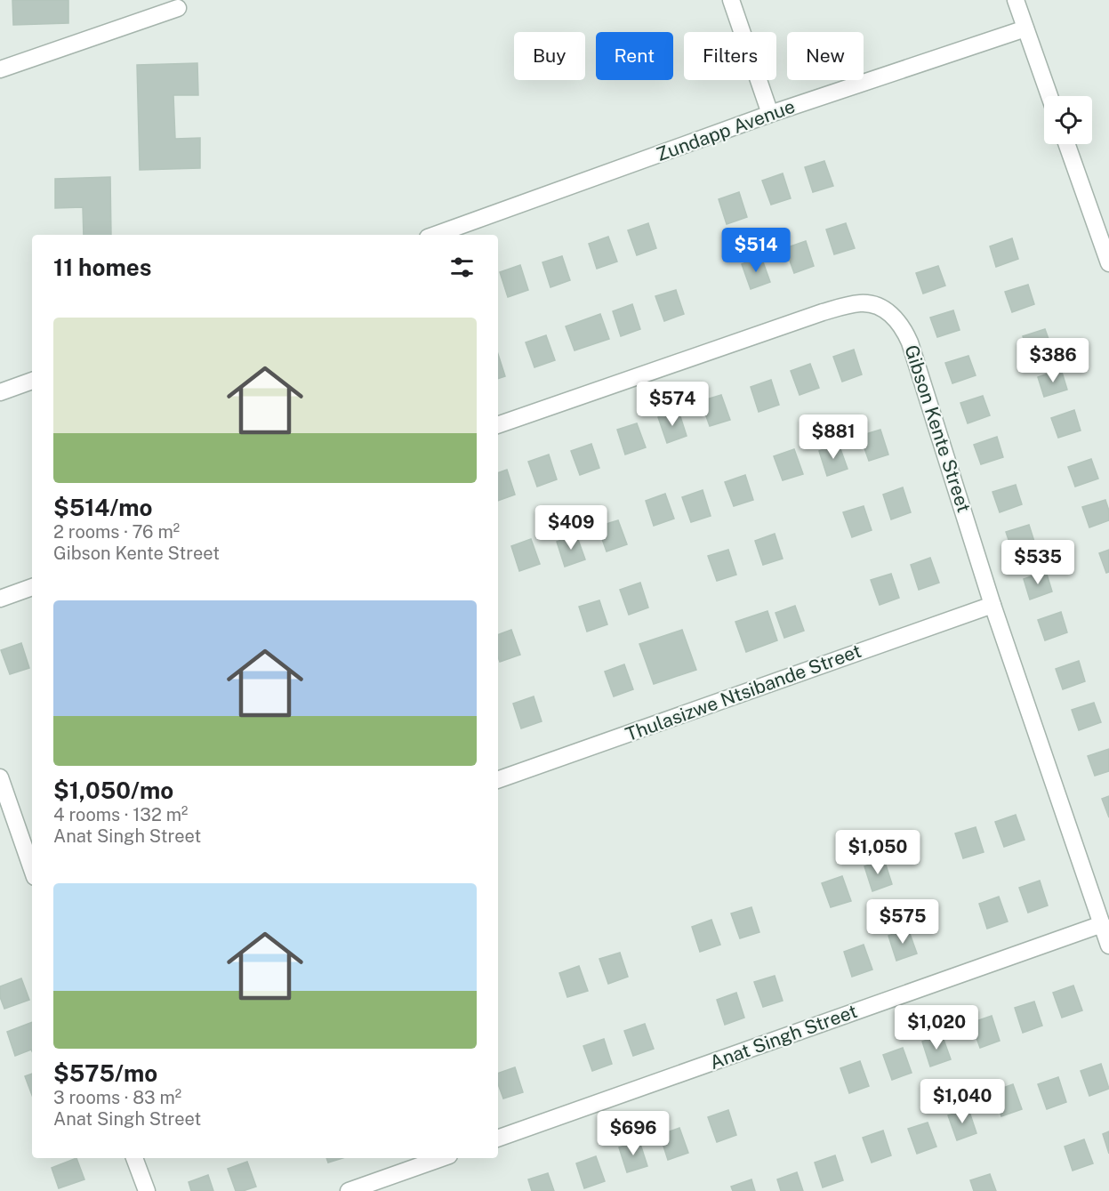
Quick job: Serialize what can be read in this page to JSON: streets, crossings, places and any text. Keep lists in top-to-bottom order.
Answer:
{
  "streets": {
    "street": [
      "Zundapp Avenue",
      "Gibson Kente Street",
      "Thulasizwe Ntsibande Street",
      "Anat Singh Street"
    ]
  },
  "crossings": [
    ["Gibson Kente Street", "Thulasizwe Ntsibande Street"],
    ["Gibson Kente Street", "Anat Singh Street"]
  ],
  "page": {
    "chip": [
      "Buy",
      "Rent",
      "Filters",
      "New"
    ],
    "price": [
      "$514",
      "$386",
      "$574",
      "$881",
      "$409",
      "$535",
      "$1,050",
      "$575",
      "$1,020",
      "$1,040",
      "$696"
    ],
    "heading": "11 homes",
    "list": [
      {
        "name": "$514/mo",
        "note": "2 rooms · 76 m² · Gibson Kente Street"
      },
      {
        "name": "$1,050/mo",
        "note": "4 rooms · 132 m² · Anat Singh Street"
      },
      {
        "name": "$575/mo",
        "note": "3 rooms · 83 m² · Anat Singh Street"
      }
    ]
  }
}
